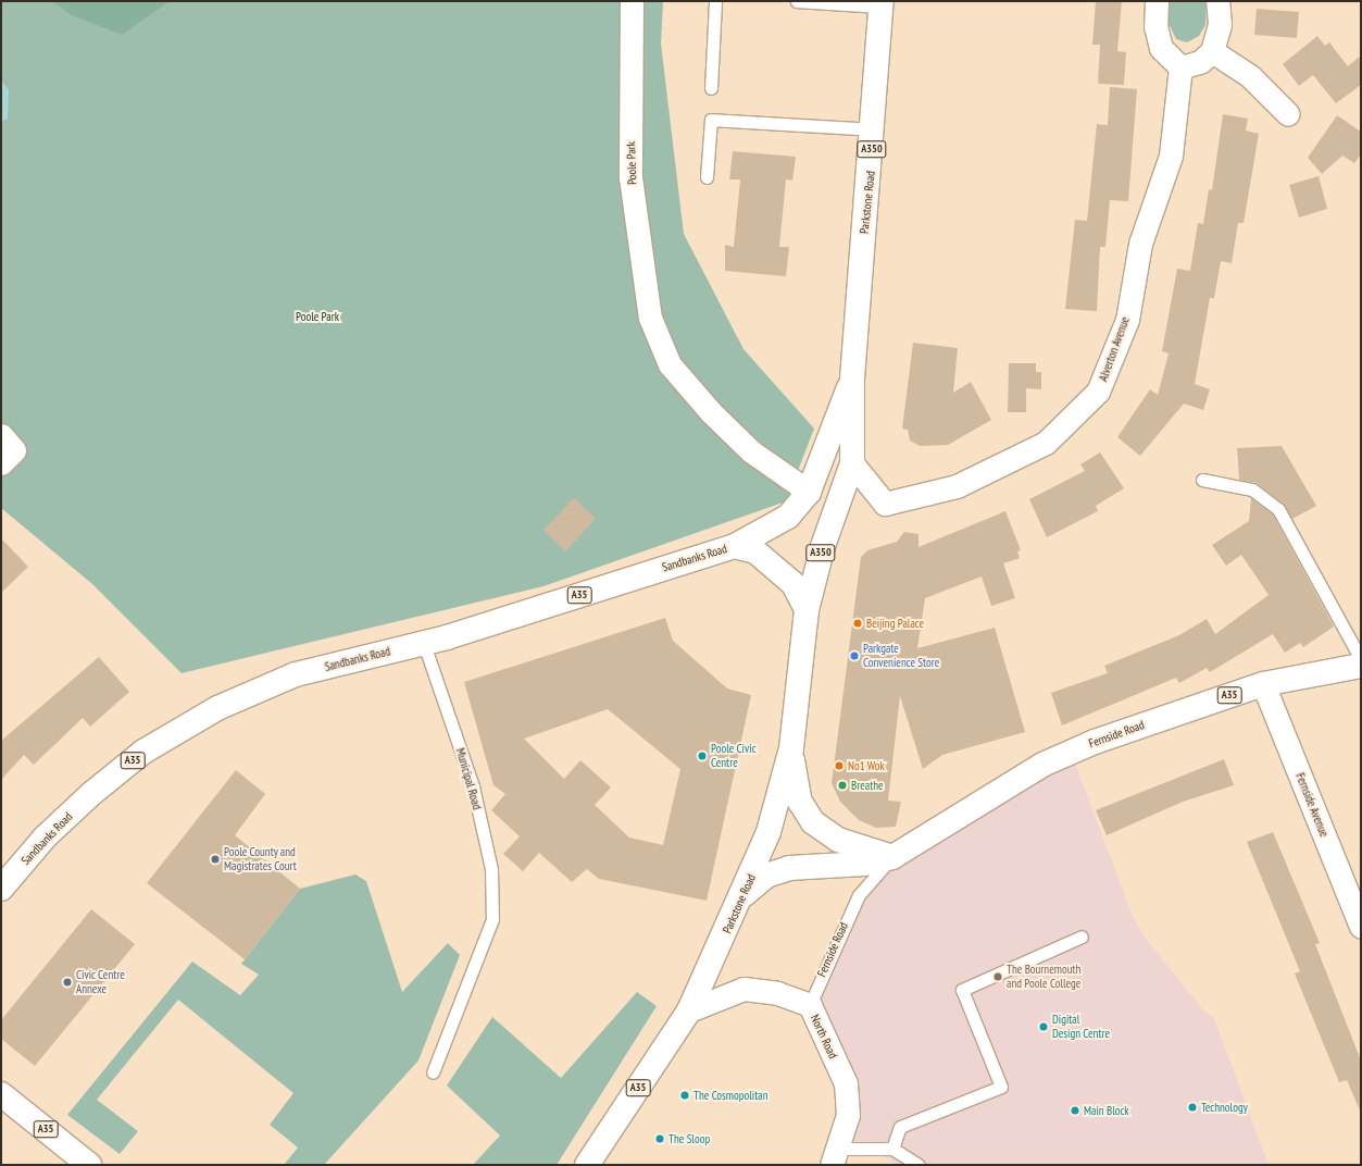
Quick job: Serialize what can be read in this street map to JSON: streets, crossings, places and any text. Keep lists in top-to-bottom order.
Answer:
{
  "streets": {
    "main road": [
      "A350",
      "Parkstone Road",
      "Sandbanks Road",
      "A35",
      "Fernside Road"
    ],
    "street": [
      "Poole Park",
      "Alverton Avenue",
      "Fernside Avenue",
      "North Road"
    ],
    "lane": ["Municipal Road"]
  },
  "crossings": [
    ["Poole Park", "Parkstone Road"],
    ["Parkstone Road", "Alverton Avenue"],
    ["Parkstone Road", "Sandbanks Road"],
    ["Parkstone Road", "A35"],
    ["Parkstone Road", "Fernside Road"],
    ["Parkstone Road", "North Road"],
    ["Sandbanks Road", "Municipal Road"],
    ["A35", "Fernside Road"],
    ["Fernside Road", "Fernside Avenue"],
    ["Fernside Road", "North Road"]
  ],
  "parks": ["Poole Park"],
  "places": [
    "Beijing Palace",
    "Parkgate Convenience Store",
    "Poole Civic Centre",
    "No1 Wok",
    "Breathe",
    "Poole County and Magistrates Court",
    "The Bournemouth and Poole College",
    "Civic Centre Annexe",
    "Digital Design Centre",
    "The Cosmopolitan",
    "Technology",
    "Main Block",
    "The Sloop"
  ]
}
